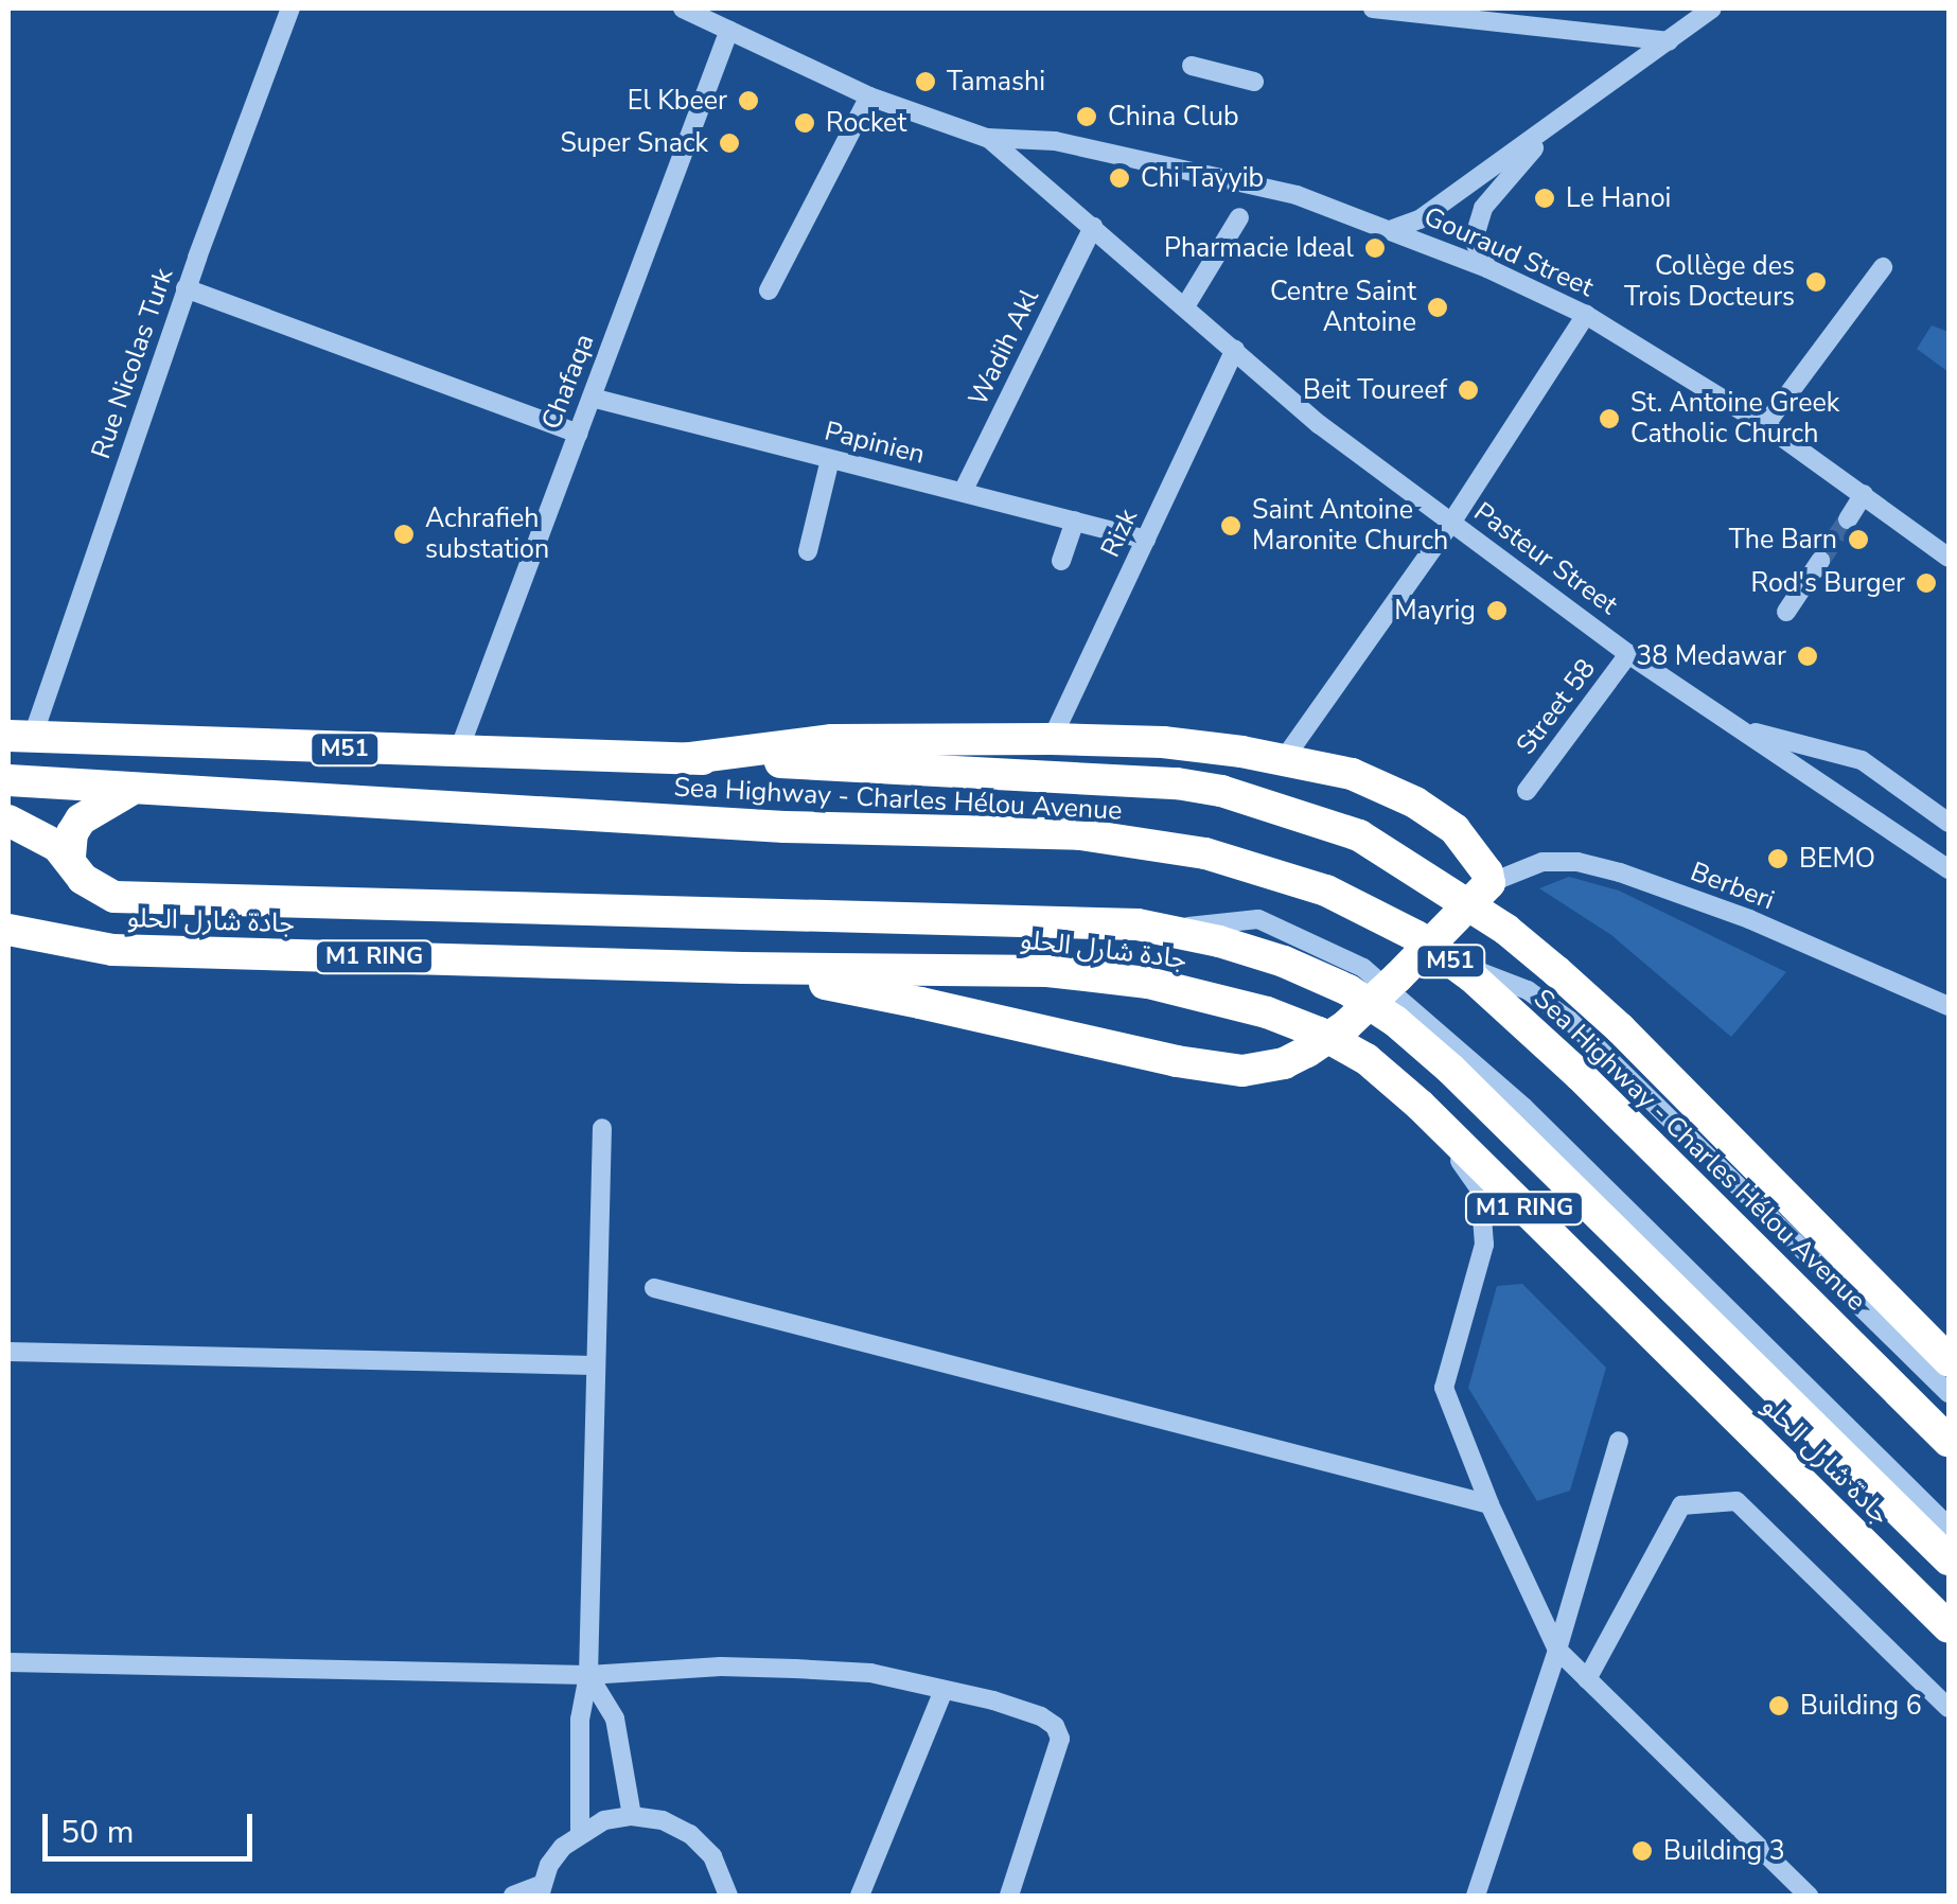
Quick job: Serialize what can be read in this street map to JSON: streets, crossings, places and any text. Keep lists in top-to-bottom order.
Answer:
{
  "streets": {
    "highway": [
      "M51",
      "Sea Highway - Charles Hélou Avenue",
      "جادة شارل الحلو",
      "M1 RING"
    ],
    "street": [
      "Gouraud Street",
      "Wadih Akl",
      "Rue Nicolas Turk",
      "Chafaqa",
      "Papinien",
      "Rizk",
      "Pasteur Street",
      "Street 58",
      "Berberi"
    ]
  },
  "crossings": [
    ["Gouraud Street", "Pasteur Street"],
    ["Wadih Akl", "Papinien"],
    ["Wadih Akl", "Pasteur Street"],
    ["Rue Nicolas Turk", "Sea Highway - Charles Hélou Avenue"],
    ["Chafaqa", "Papinien"],
    ["Chafaqa", "Sea Highway - Charles Hélou Avenue"],
    ["Papinien", "Rizk"],
    ["Rizk", "Pasteur Street"],
    ["Pasteur Street", "Street 58"]
  ],
  "places": [
    "Tamashi",
    "El Kbeer",
    "China Club",
    "Rocket",
    "Super Snack",
    "Chi Tayyib",
    "Le Hanoi",
    "Pharmacie Ideal",
    "Collège des Trois Docteurs",
    "Centre Saint Antoine",
    "Beit Toureef",
    "St. Antoine Greek Catholic Church",
    "Saint Antoine Maronite Church",
    "Achrafieh substation",
    "The Barn",
    "Rod's Burger",
    "Mayrig",
    "38 Medawar",
    "BEMO",
    "Building 6",
    "Building 3"
  ],
  "scale_bar": "50 m"
}
